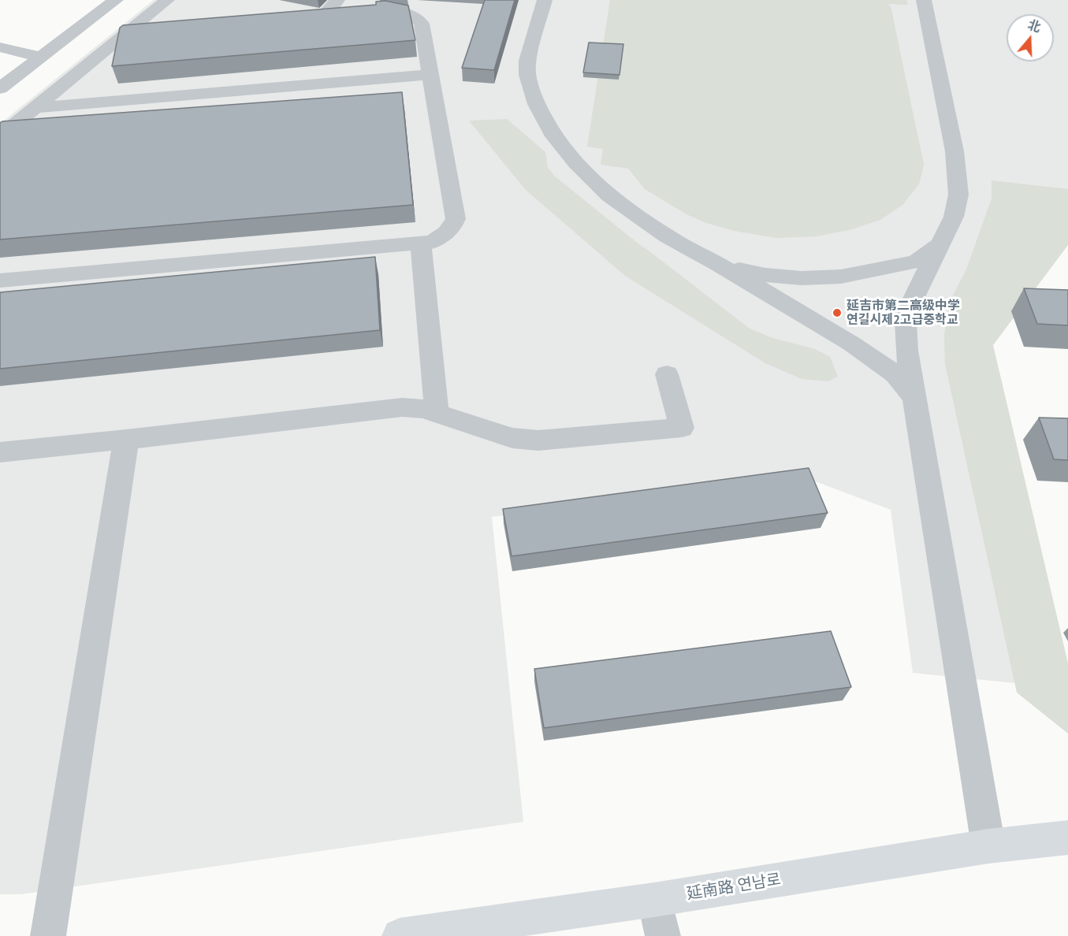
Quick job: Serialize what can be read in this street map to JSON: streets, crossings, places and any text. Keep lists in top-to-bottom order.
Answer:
{
  "streets": {
    "main road": ["延南路 연남로"]
  },
  "places": ["延吉市第二高级中学 연길시제2고급중학교"],
  "north": "top"
}
